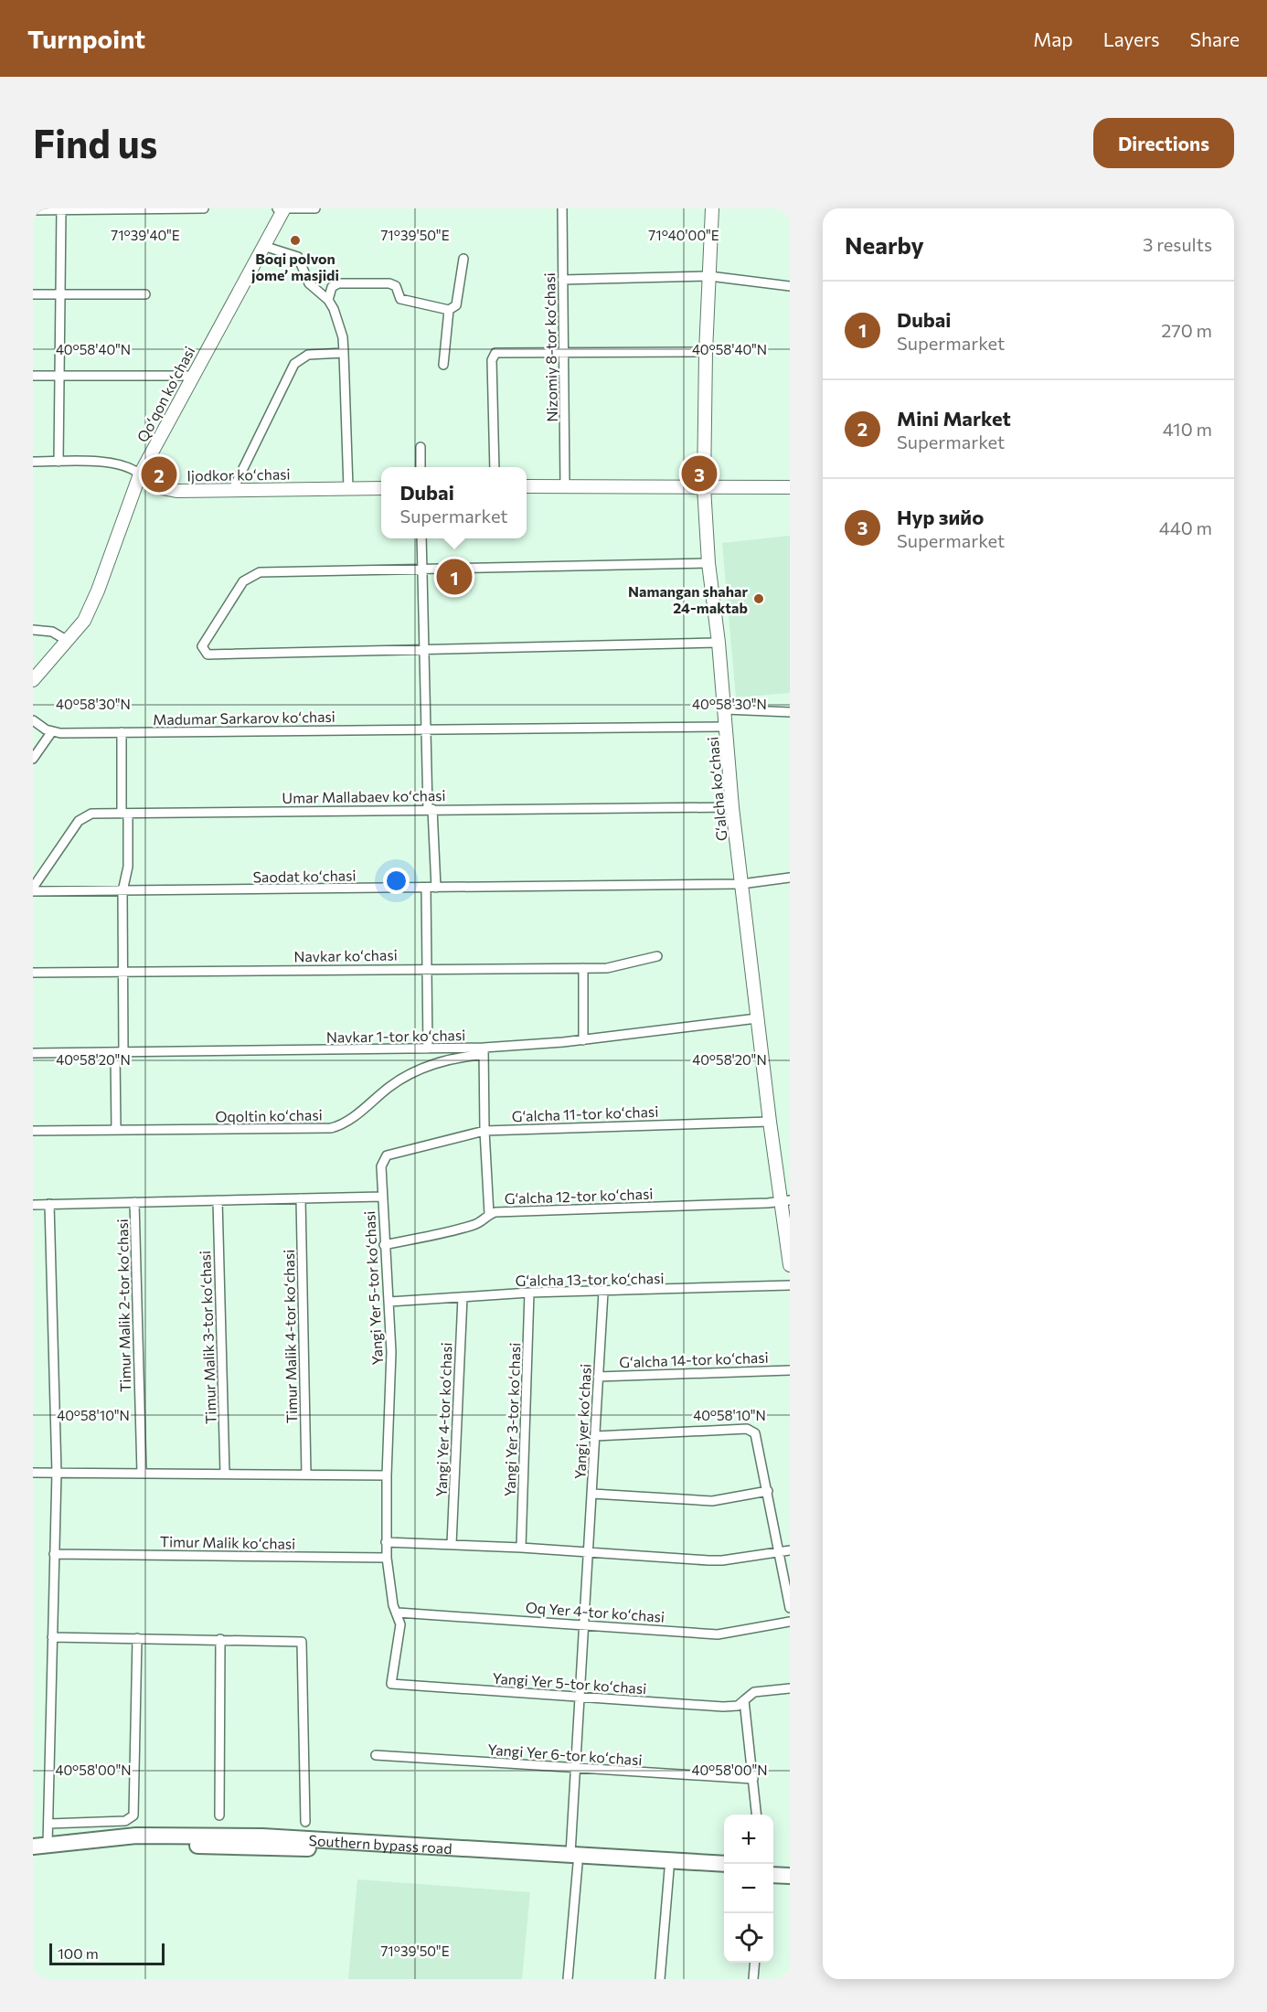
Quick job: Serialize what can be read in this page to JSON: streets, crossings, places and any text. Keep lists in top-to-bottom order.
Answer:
{
  "streets": {
    "highway": ["Southern bypass road"],
    "street": [
      "Nizomiy 8-tor koʻchasi",
      "Qoʻqon koʻchasi",
      "Ijodkor koʻchasi",
      "Madumar Sarkarov koʻchasi",
      "Gʻalcha koʻchasi",
      "Umar Mallabaev koʻchasi",
      "Saodat koʻchasi",
      "Navkar koʻchasi",
      "Navkar 1-tor koʻchasi",
      "Gʻalcha 11-tor koʻchasi",
      "Oqoltin koʻchasi",
      "Gʻalcha 12-tor koʻchasi",
      "Gʻalcha 13-tor koʻchasi",
      "Yangi Yer 5-tor koʻchasi",
      "Timur Malik 2-tor koʻchasi",
      "Timur Malik 4-tor koʻchasi",
      "Timur Malik 3-tor koʻchasi",
      "Gʻalcha 14-tor koʻchasi",
      "Yangi Yer 4-tor koʻchasi",
      "Yangi Yer 3-tor koʻchasi",
      "Yangi yer koʻchasi",
      "Timur Malik koʻchasi",
      "Oq Yer 4-tor koʻchasi",
      "Yangi Yer 6-tor koʻchasi"
    ]
  },
  "crossings": [
    ["Qoʻqon koʻchasi", "Ijodkor koʻchasi"],
    ["Madumar Sarkarov koʻchasi", "Gʻalcha koʻchasi"],
    ["Gʻalcha koʻchasi", "Umar Mallabaev koʻchasi"],
    ["Gʻalcha koʻchasi", "Saodat koʻchasi"],
    ["Gʻalcha koʻchasi", "Navkar 1-tor koʻchasi"],
    ["Gʻalcha koʻchasi", "Gʻalcha 11-tor koʻchasi"],
    ["Gʻalcha koʻchasi", "Gʻalcha 12-tor koʻchasi"],
    ["Umar Mallabaev koʻchasi", "Saodat koʻchasi"],
    ["Navkar 1-tor koʻchasi", "Oqoltin koʻchasi"],
    ["Gʻalcha 11-tor koʻchasi", "Yangi Yer 5-tor koʻchasi"],
    ["Gʻalcha 12-tor koʻchasi", "Yangi Yer 5-tor koʻchasi"],
    ["Gʻalcha 13-tor koʻchasi", "Yangi Yer 5-tor koʻchasi"],
    ["Gʻalcha 13-tor koʻchasi", "Yangi Yer 4-tor koʻchasi"],
    ["Gʻalcha 13-tor koʻchasi", "Yangi Yer 3-tor koʻchasi"],
    ["Gʻalcha 13-tor koʻchasi", "Yangi yer koʻchasi"],
    ["Yangi Yer 5-tor koʻchasi", "Yangi yer koʻchasi"],
    ["Yangi Yer 5-tor koʻchasi", "Oq Yer 4-tor koʻchasi"],
    ["Gʻalcha 14-tor koʻchasi", "Yangi yer koʻchasi"],
    ["Yangi yer koʻchasi", "Oq Yer 4-tor koʻchasi"],
    ["Yangi yer koʻchasi", "Yangi Yer 6-tor koʻchasi"],
    ["Yangi yer koʻchasi", "Southern bypass road"]
  ],
  "places": ["Boqi polvon jome’ masjidi", "Namangan shahar 24-maktab"],
  "scale_bar": "100 m",
  "page": {
    "header": "Turnpoint",
    "nav": ["Map", "Layers", "Share"],
    "buttons": "Directions",
    "title": "Find us",
    "heading": ["Nearby", "3 results"],
    "list": [
      {
        "mark": "1",
        "name": "Dubai",
        "note": "Supermarket",
        "value": "270 m"
      },
      {
        "mark": "2",
        "name": "Mini Market",
        "note": "Supermarket",
        "value": "410 m"
      },
      {
        "mark": "3",
        "name": "Нур зийо",
        "note": "Supermarket",
        "value": "440 m"
      }
    ],
    "pins": ["3", "2", "1"],
    "popup": ["Dubai", "Supermarket"],
    "map_buttons": ["+", "−"],
    "scale": "100 m"
  },
  "coordinates": [
    "71°39'40\"E",
    "71°39'50\"E",
    "71°40'00\"E",
    "40°58'40\"N",
    "40°58'30\"N",
    "40°58'20\"N",
    "40°58'10\"N",
    "40°58'00\"N"
  ]
}
